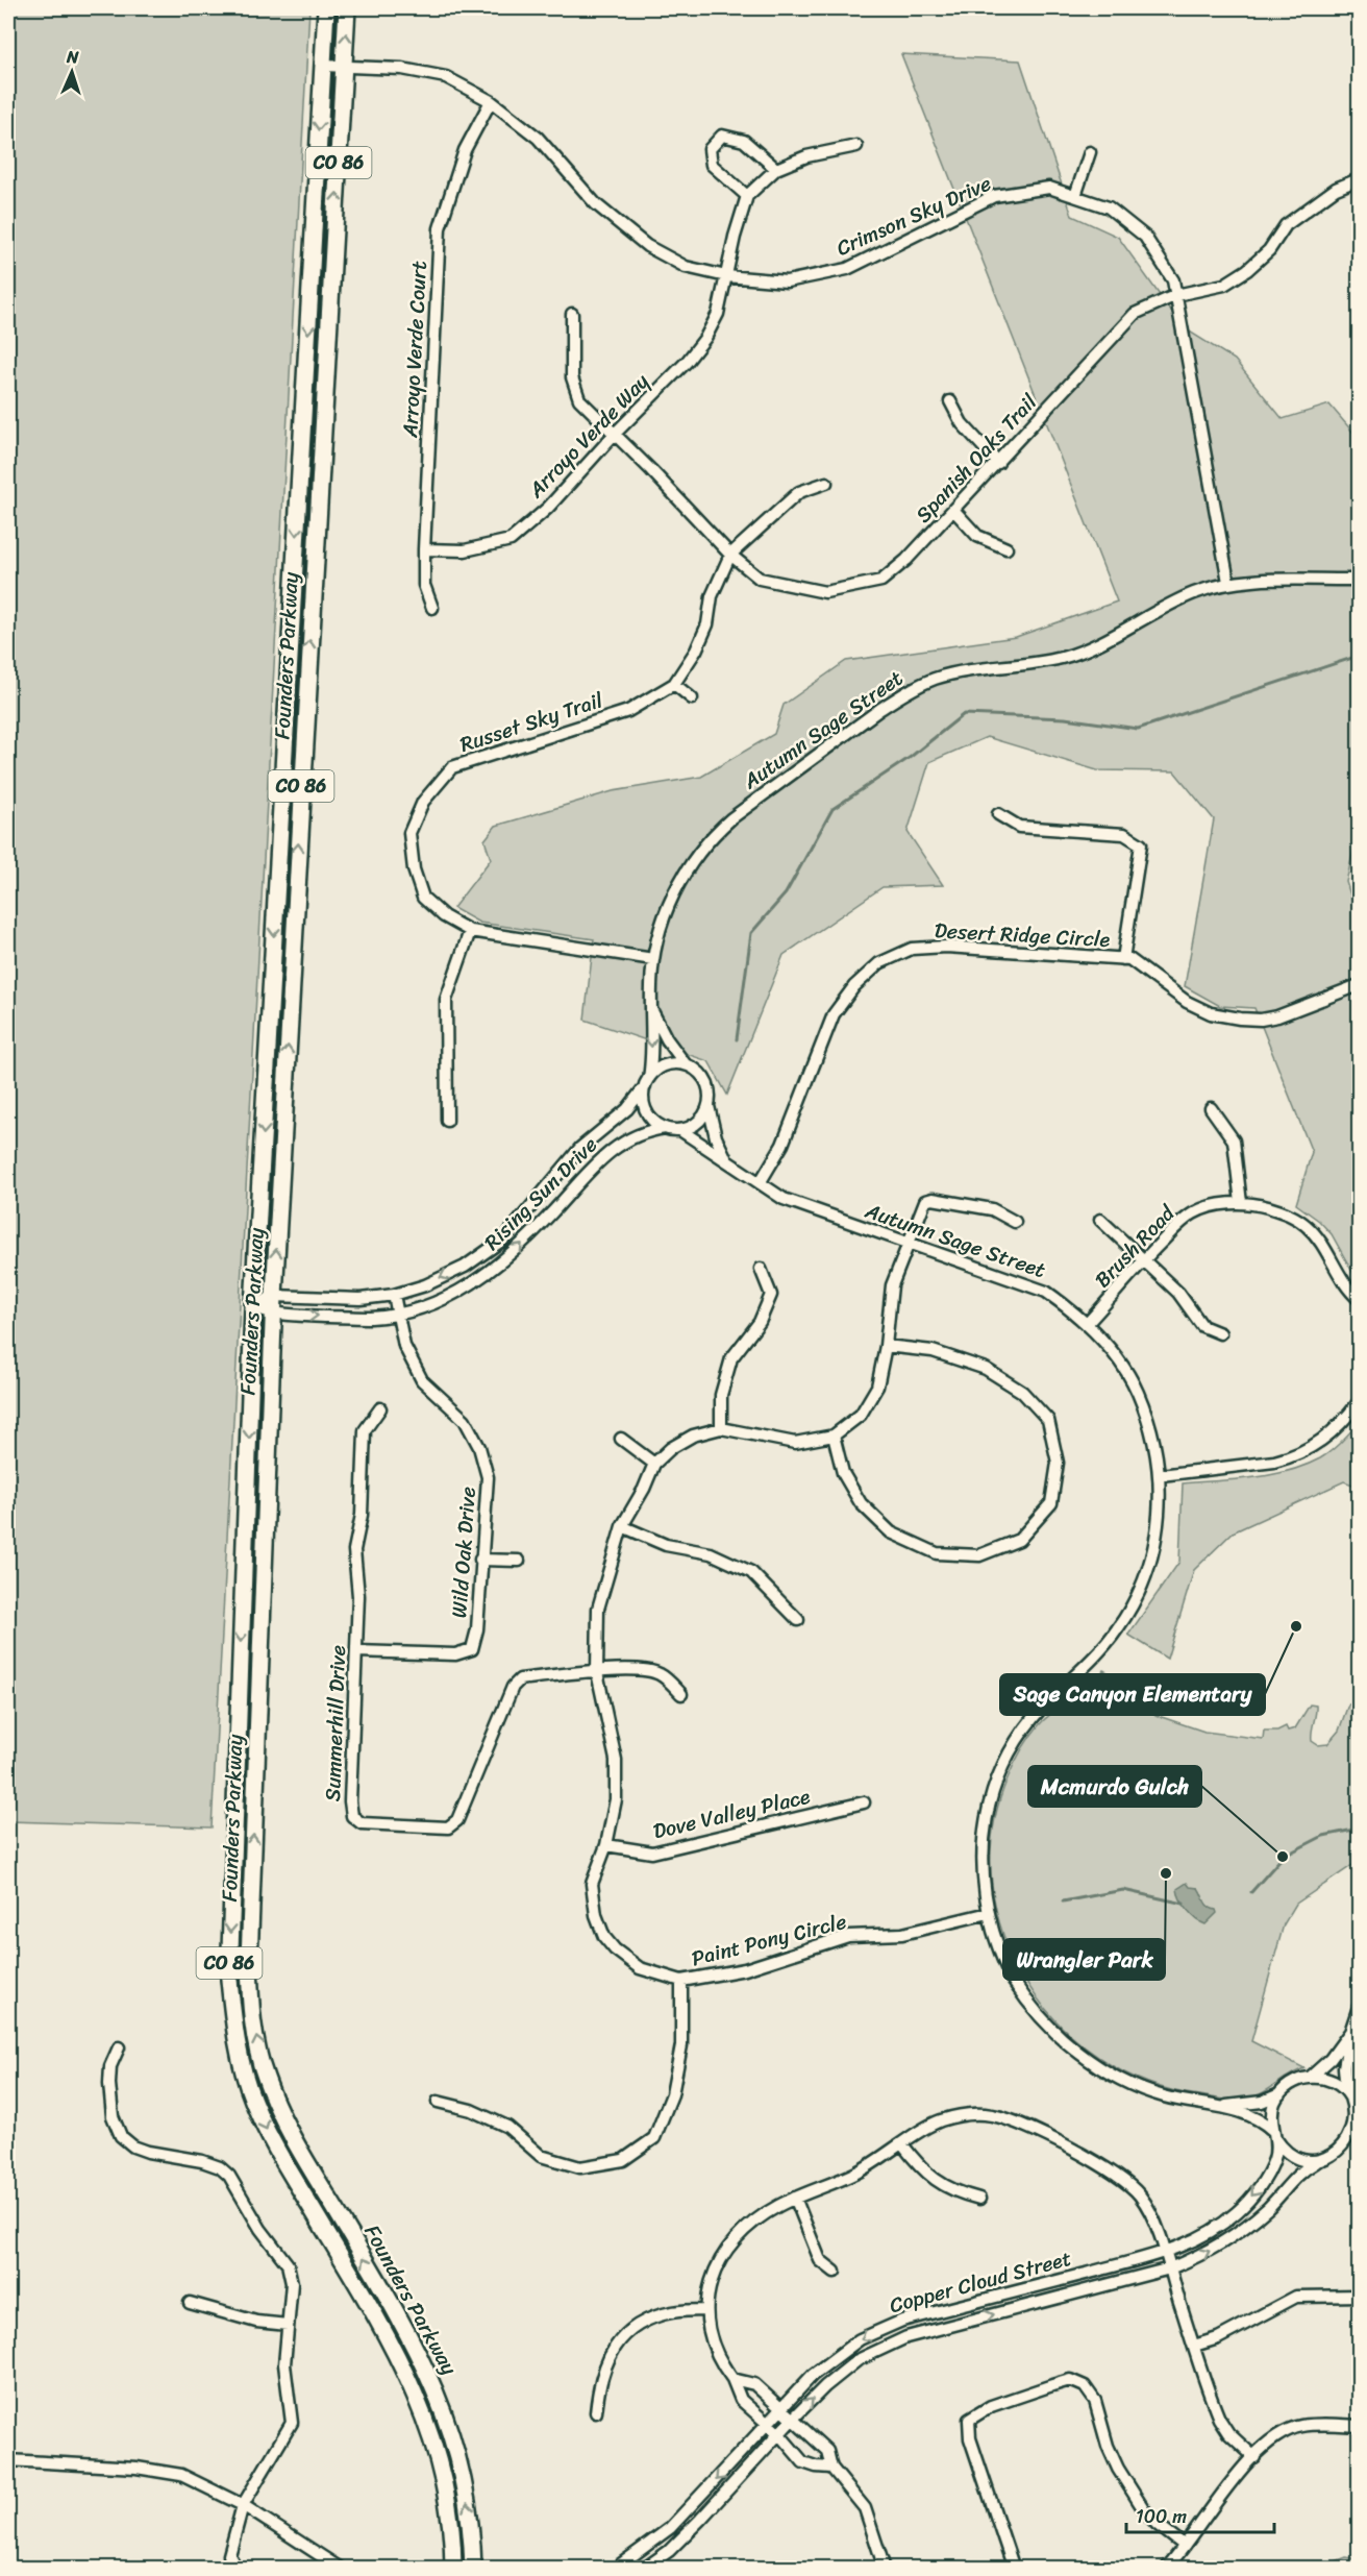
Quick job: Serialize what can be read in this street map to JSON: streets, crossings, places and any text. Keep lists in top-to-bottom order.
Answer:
{
  "streets": {
    "highway": ["CO 86", "Founders Parkway"],
    "street": [
      "Crimson Sky Drive",
      "Arroyo Verde Court",
      "Arroyo Verde Way",
      "Spanish Oaks Trail",
      "Russet Sky Trail",
      "Autumn Sage Street",
      "Desert Ridge Circle",
      "Rising Sun Drive",
      "Brush Road",
      "Wild Oak Drive",
      "Summerhill Drive",
      "Dove Valley Place",
      "Paint Pony Circle",
      "Copper Cloud Street"
    ]
  },
  "crossings": [
    ["Crimson Sky Drive", "Arroyo Verde Court"],
    ["Crimson Sky Drive", "Arroyo Verde Way"],
    ["Crimson Sky Drive", "Spanish Oaks Trail"],
    ["Crimson Sky Drive", "Founders Parkway"],
    ["Crimson Sky Drive", "Autumn Sage Street"],
    ["Arroyo Verde Court", "Arroyo Verde Way"],
    ["Arroyo Verde Way", "Spanish Oaks Trail"],
    ["Spanish Oaks Trail", "Russet Sky Trail"],
    ["Founders Parkway", "Rising Sun Drive"],
    ["Russet Sky Trail", "Autumn Sage Street"],
    ["Autumn Sage Street", "Desert Ridge Circle"],
    ["Autumn Sage Street", "Rising Sun Drive"],
    ["Autumn Sage Street", "Brush Road"],
    ["Autumn Sage Street", "Paint Pony Circle"],
    ["Autumn Sage Street", "Copper Cloud Street"],
    ["Rising Sun Drive", "Wild Oak Drive"],
    ["Wild Oak Drive", "Summerhill Drive"],
    ["Summerhill Drive", "Paint Pony Circle"],
    ["Dove Valley Place", "Paint Pony Circle"]
  ],
  "places": ["Sage Canyon Elementary", "Mcmurdo Gulch", "Wrangler Park"],
  "scale_bar": "100 m",
  "north": "top"
}
